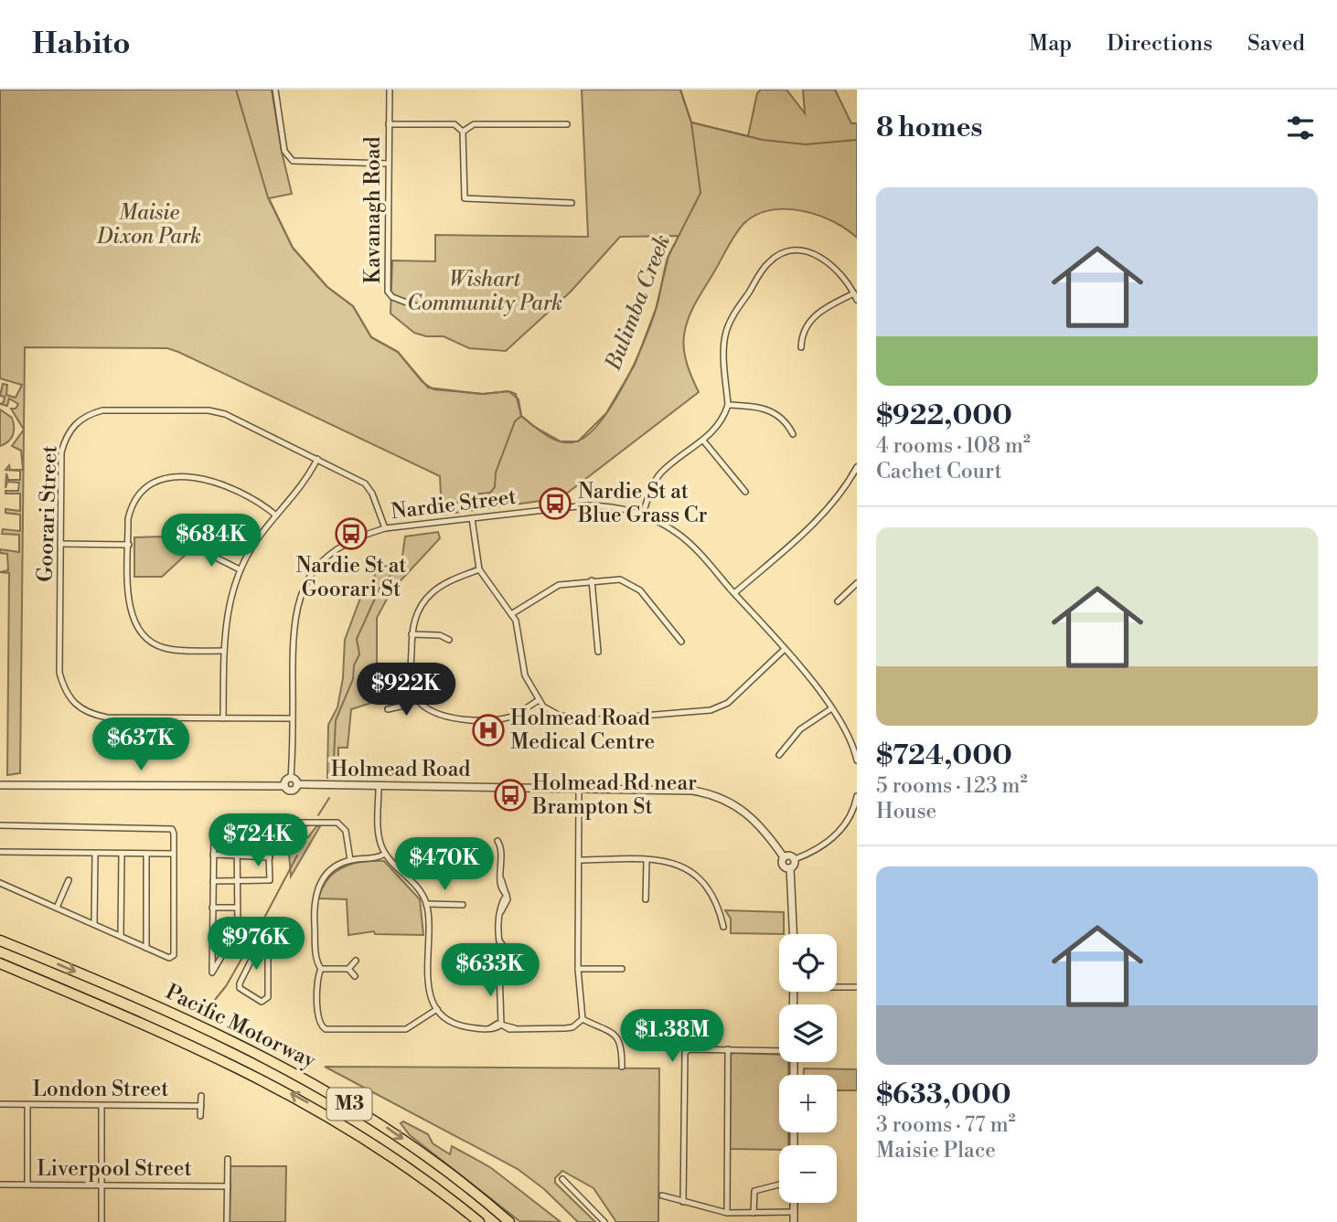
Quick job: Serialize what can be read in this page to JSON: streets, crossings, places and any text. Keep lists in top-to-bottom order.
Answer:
{
  "streets": {
    "highway": ["Pacific Motorway", "M3"],
    "street": [
      "Kavanagh Road",
      "Nardie Street",
      "Goorari Street",
      "Holmead Road",
      "London Street",
      "Liverpool Street"
    ]
  },
  "crossings": [
    ["Nardie Street", "Goorari Street"]
  ],
  "water": ["Bulimba Creek"],
  "parks": ["Maisie Dixon Park", "Wishart Community Park"],
  "places": {
    "bus stop": ["Nardie St at Blue Grass Cr", "Nardie St at Goorari St", "Holmead Rd near Brampton St"],
    "hospital": ["Holmead Road Medical Centre"]
  },
  "page": {
    "header": "Habito",
    "nav": ["Map", "Directions", "Saved"],
    "heading": "8 homes",
    "list": [
      {
        "name": "$922,000",
        "note": "4 rooms · 108 m² · Cachet Court"
      },
      {
        "name": "$724,000",
        "note": "5 rooms · 123 m² · House"
      },
      {
        "name": "$633,000",
        "note": "3 rooms · 77 m² · Maisie Place"
      }
    ],
    "price": [
      "$684K",
      "$922K",
      "$637K",
      "$724K",
      "$470K",
      "$976K",
      "$633K",
      "$1.38M"
    ],
    "map_buttons": ["+", "−"]
  }
}
